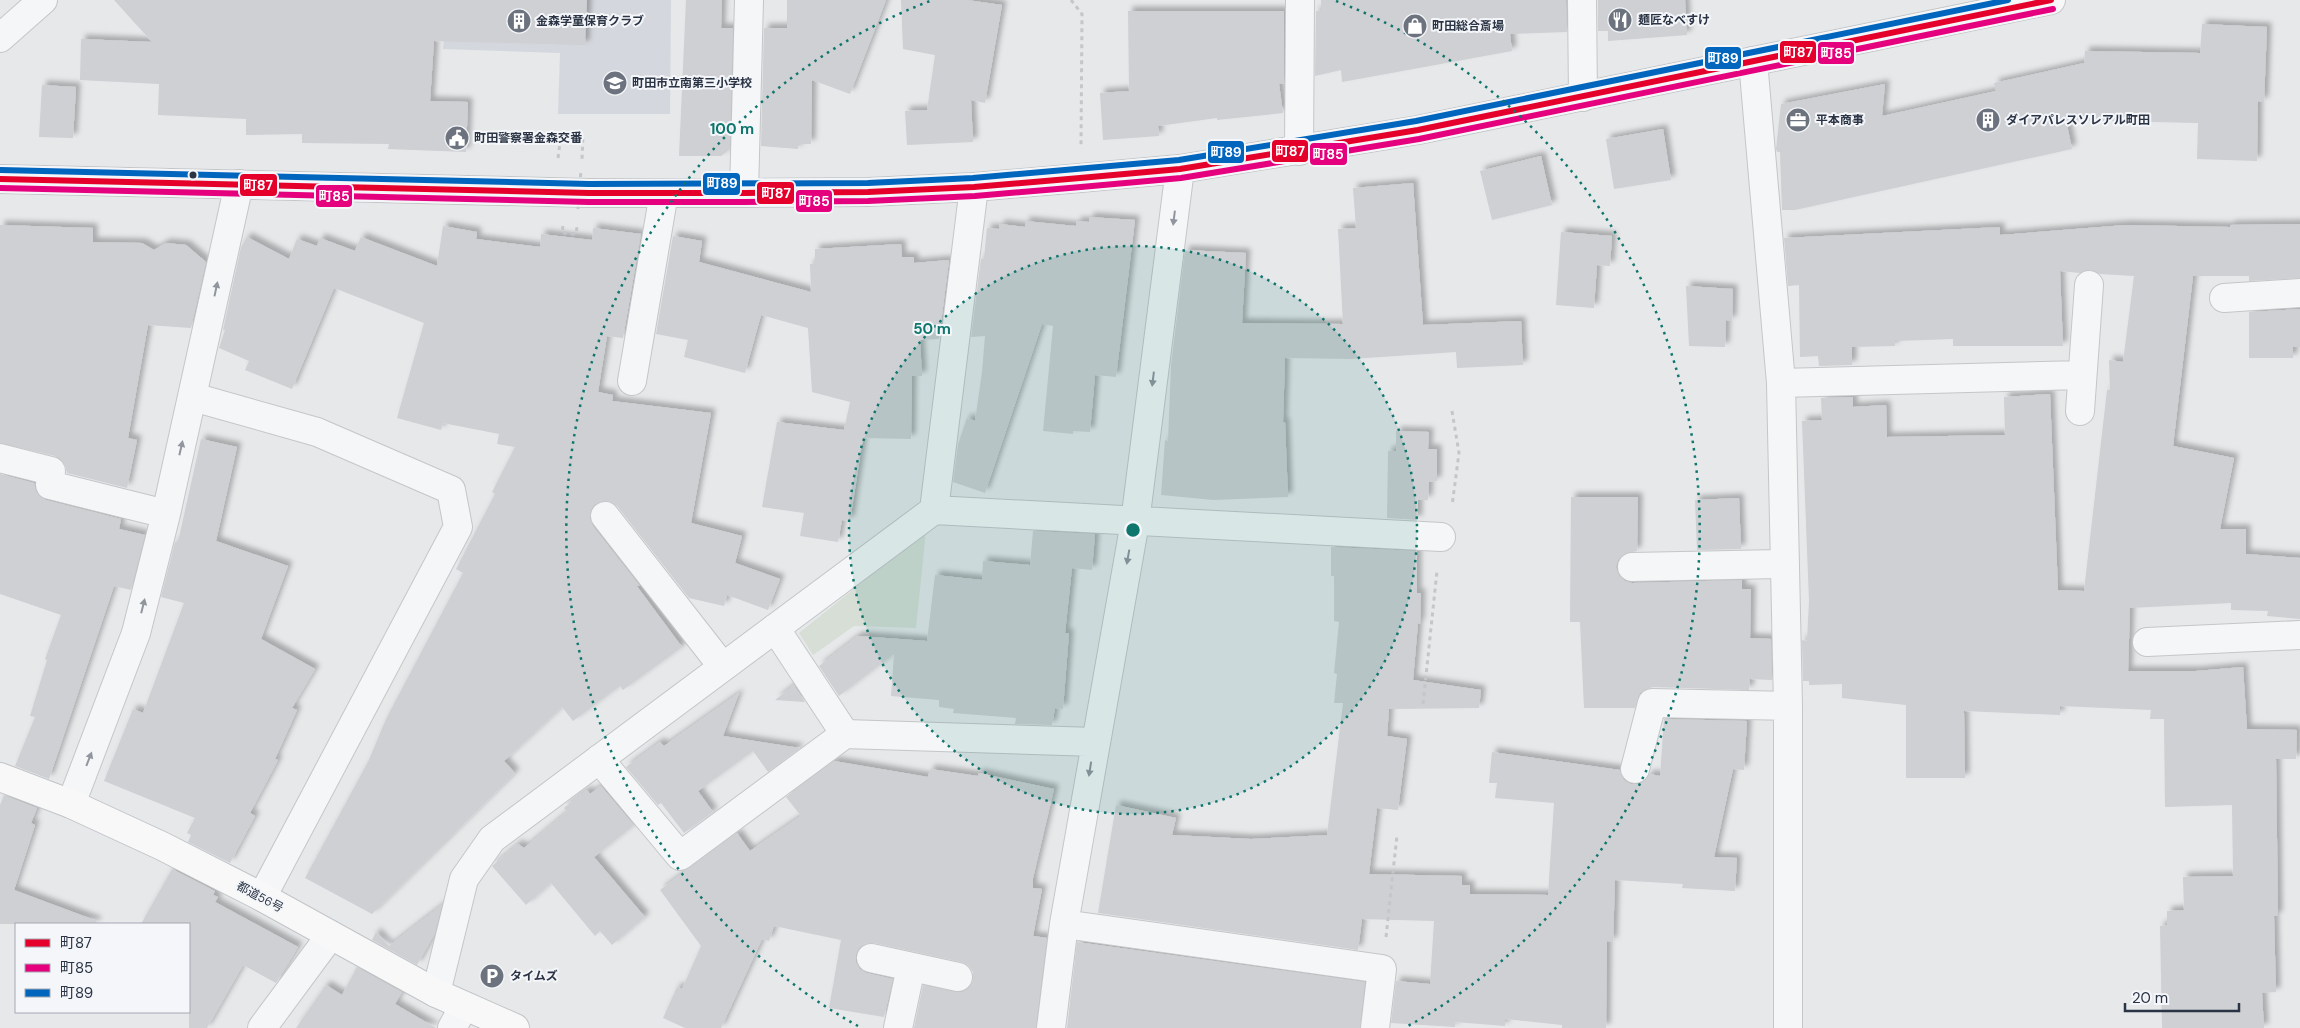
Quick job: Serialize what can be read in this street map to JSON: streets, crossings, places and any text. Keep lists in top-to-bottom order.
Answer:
{
  "streets": {
    "main road": ["都道56号"]
  },
  "places": {
    "restaurant": ["麺匠なべすけ"],
    "building": ["金森学童保育クラブ", "ダイアパレスソレアル町田"],
    "shop": ["町田総合斎場"],
    "school or university": ["町田市立南第三小学校"],
    "office": ["平本商事"],
    "public building": ["町田警察署金森交番"],
    "parking": ["タイムズ"]
  },
  "lines": ["transit line 町87", "transit line 町89", "transit line 町85"],
  "legend": ["町87", "町85", "町89"],
  "scale_bar": "20 m",
  "rings": ["100 m", "50 m"]
}
